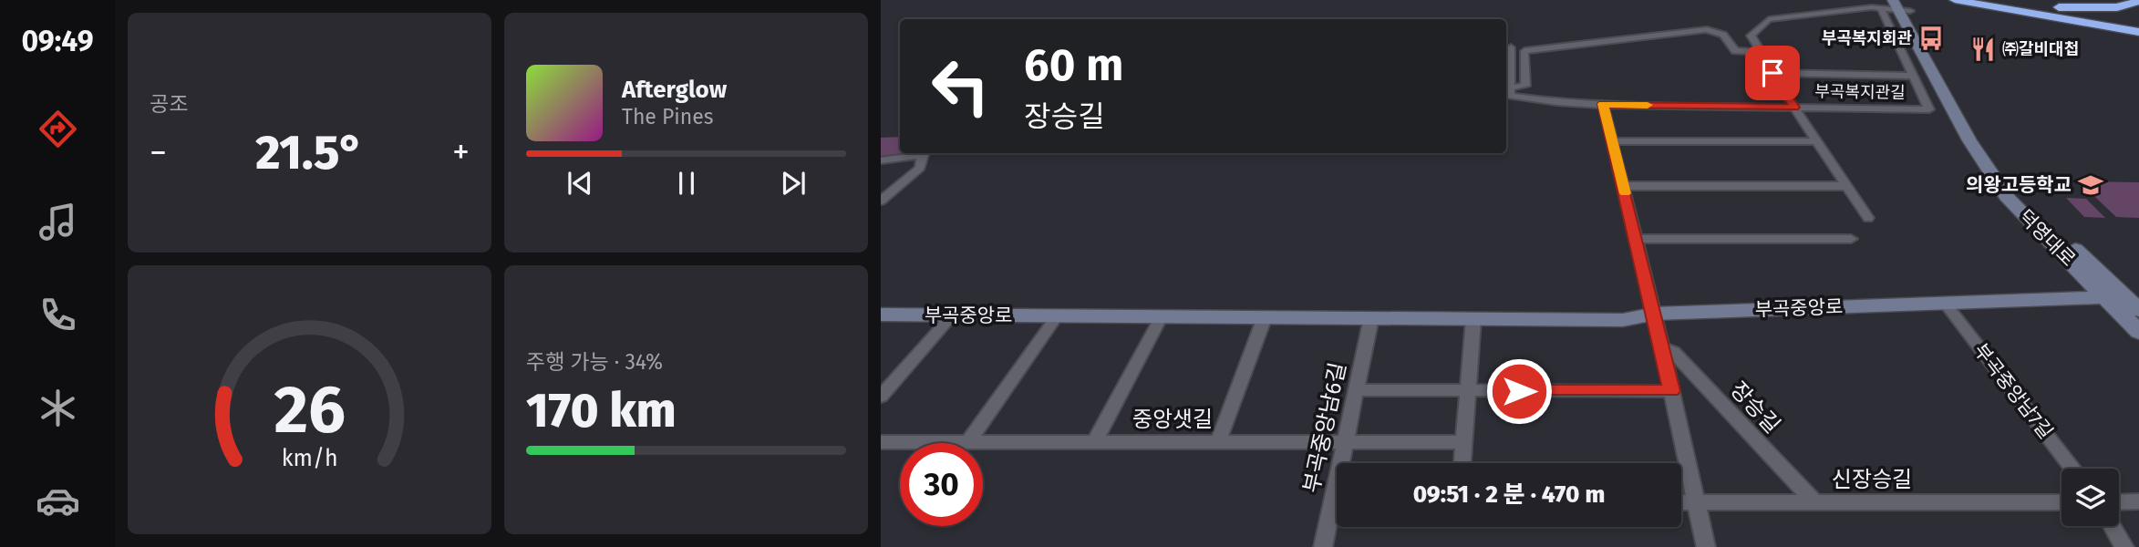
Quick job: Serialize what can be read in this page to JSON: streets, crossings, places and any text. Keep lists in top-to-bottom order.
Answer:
{
  "streets": {
    "street": [
      "부곡복지관길",
      "덕영대로",
      "부곡중앙로",
      "부곡중앙남7길",
      "장승길",
      "중앙샛길",
      "부곡중앙남6길",
      "신장승길"
    ]
  },
  "crossings": [
    ["부곡복지관길", "덕영대로"],
    ["덕영대로", "부곡중앙로"],
    ["부곡중앙로", "부곡중앙남7길"],
    ["부곡중앙로", "부곡중앙남6길"],
    ["장승길", "신장승길"],
    ["중앙샛길", "부곡중앙남6길"]
  ],
  "places": {
    "bus stop": ["부곡복지회관"],
    "restaurant": ["㈜갈비대첩"],
    "school or university": ["의왕고등학교"]
  },
  "page": {
    "tabs": "09:49",
    "tile": [
      "공조",
      ["주행 가능 · 34%", "170 km"]
    ],
    "turn": ["60 m", "장승길"],
    "song": ["Afterglow", "The Pines"],
    "heat": ["−", "21.5°", "+"],
    "limit": "30",
    "trip": "09:51 · 2 분 · 470 m",
    "gauge": ["26", "km/h"]
  }
}
